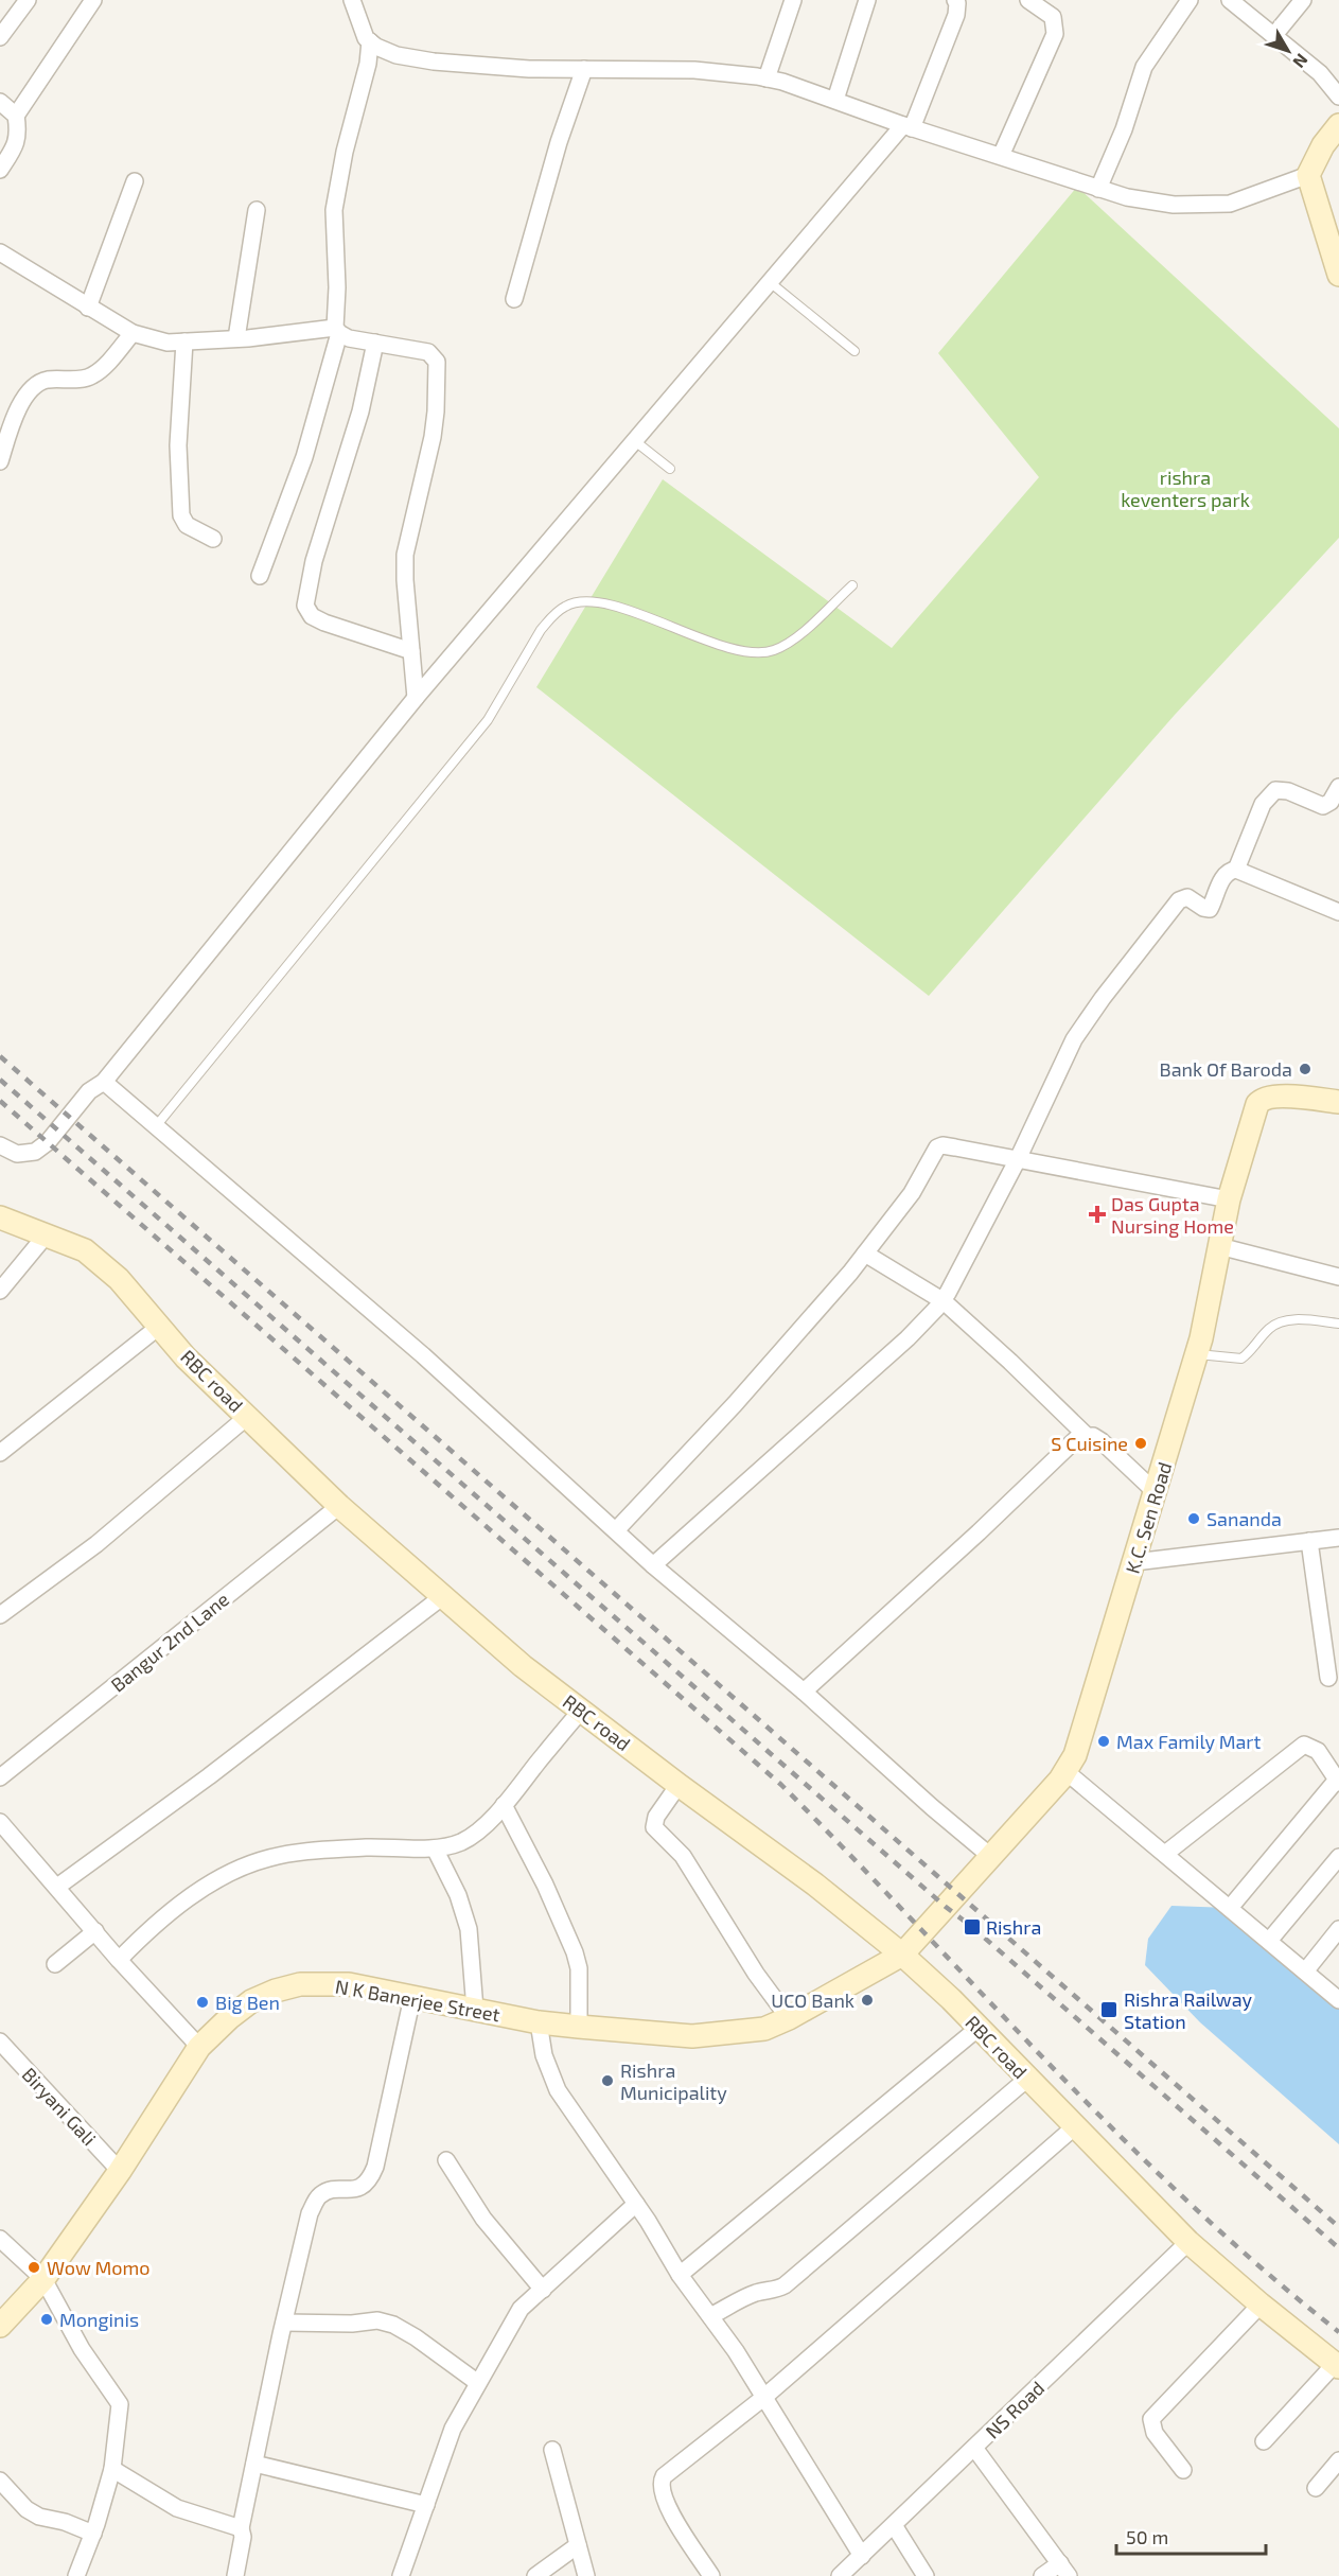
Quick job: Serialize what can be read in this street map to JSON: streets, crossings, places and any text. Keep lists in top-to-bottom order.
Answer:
{
  "streets": {
    "street": [
      "RBC road",
      "K.C. Sen Road",
      "Bangur 2nd Lane",
      "N K Banerjee Street",
      "Biryani Gali",
      "NS Road"
    ]
  },
  "crossings": [
    ["RBC road", "K.C. Sen Road"],
    ["RBC road", "Bangur 2nd Lane"],
    ["RBC road", "N K Banerjee Street"],
    ["RBC road", "NS Road"],
    ["K.C. Sen Road", "N K Banerjee Street"],
    ["N K Banerjee Street", "Biryani Gali"]
  ],
  "parks": ["rishra keventers park"],
  "places": {
    "other": [
      "Bank Of Baroda",
      "S Cuisine",
      "Sananda",
      "Max Family Mart",
      "UCO Bank",
      "Big Ben",
      "Rishra Municipality",
      "Wow Momo",
      "Monginis"
    ],
    "health": ["Das Gupta Nursing Home"],
    "transit": ["Rishra", "Rishra Railway Station"]
  },
  "scale_bar": "50 m",
  "north": "bottom right"
}
